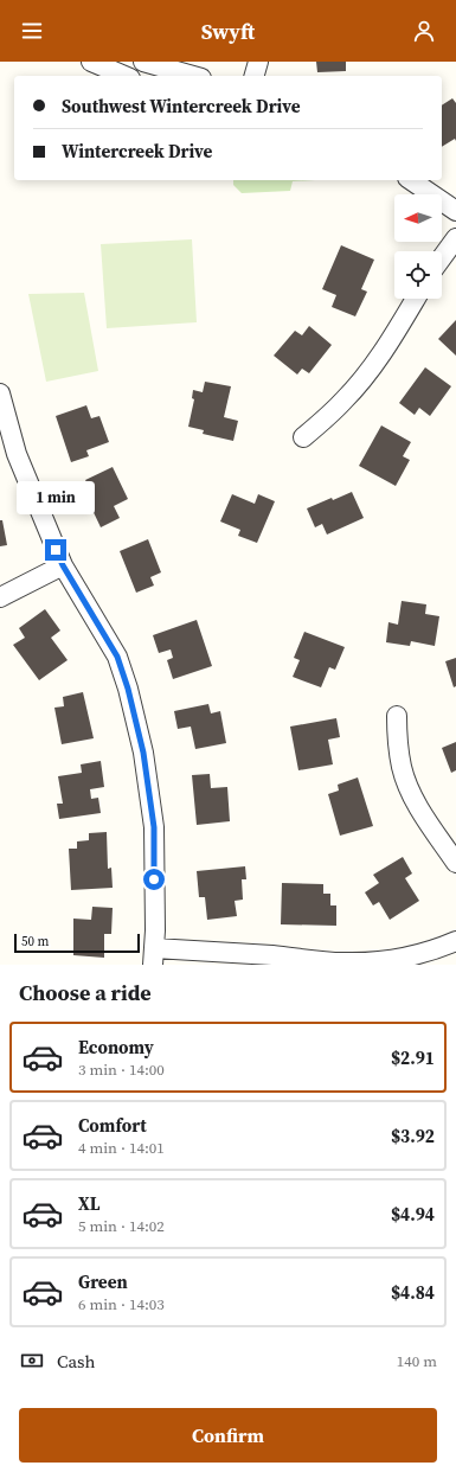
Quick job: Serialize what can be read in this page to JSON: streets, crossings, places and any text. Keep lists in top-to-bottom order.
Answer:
{
  "scale_bar": "50 m",
  "north": "left",
  "page": {
    "header": "Swyft",
    "banner": ["Southwest Wintercreek Drive", "Wintercreek Drive"],
    "bubble": "1 min",
    "scale": "50 m",
    "heading": "Choose a ride",
    "list": [
      {
        "name": "Economy",
        "note": "3 min · 14:00",
        "value": "$2.91"
      },
      {
        "name": "Comfort",
        "note": "4 min · 14:01",
        "value": "$3.92"
      },
      {
        "name": "XL",
        "note": "5 min · 14:02",
        "value": "$4.94"
      },
      {
        "name": "Green",
        "note": "6 min · 14:03",
        "value": "$4.84"
      }
    ],
    "pay": ["Cash", "140 m"],
    "buttons": "Confirm"
  }
}
